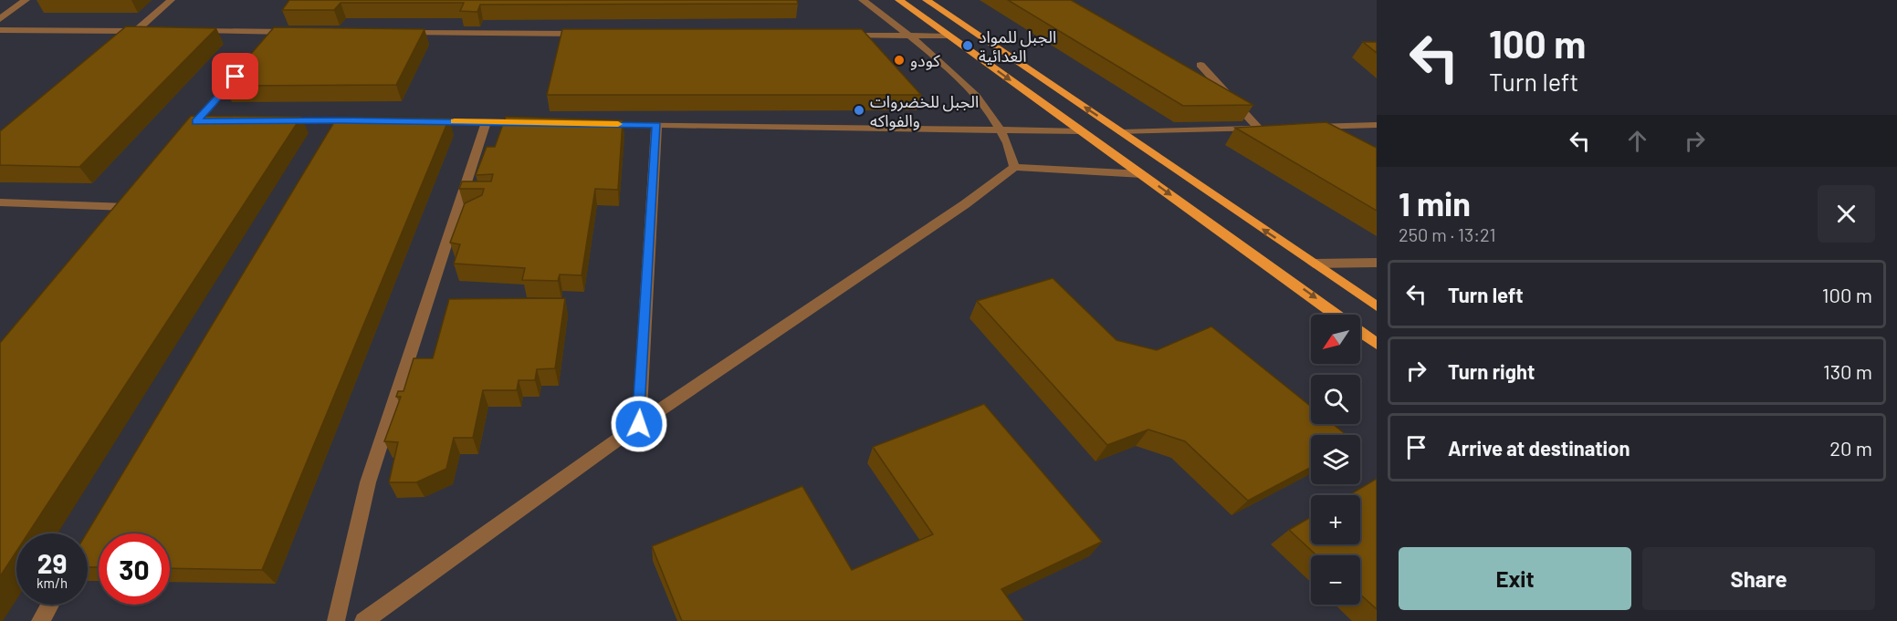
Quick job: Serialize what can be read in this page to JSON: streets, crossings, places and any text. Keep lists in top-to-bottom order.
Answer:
{
  "places": ["الجبل للمواد الغدائية", "كودو", "الجبل للخضروات والفواكه"],
  "north": "bottom left",
  "page": {
    "turn": ["100 m", "Turn left"],
    "heading": ["1 min", "250 m · 13:21"],
    "list": [
      {
        "name": "Turn left",
        "value": "100 m"
      },
      {
        "name": "Turn right",
        "value": "130 m"
      },
      {
        "name": "Arrive at destination",
        "value": "20 m"
      }
    ],
    "map_buttons": ["+", "−"],
    "speed": "29 km/h",
    "limit": "30",
    "buttons": ["Exit", "Share"]
  }
}
